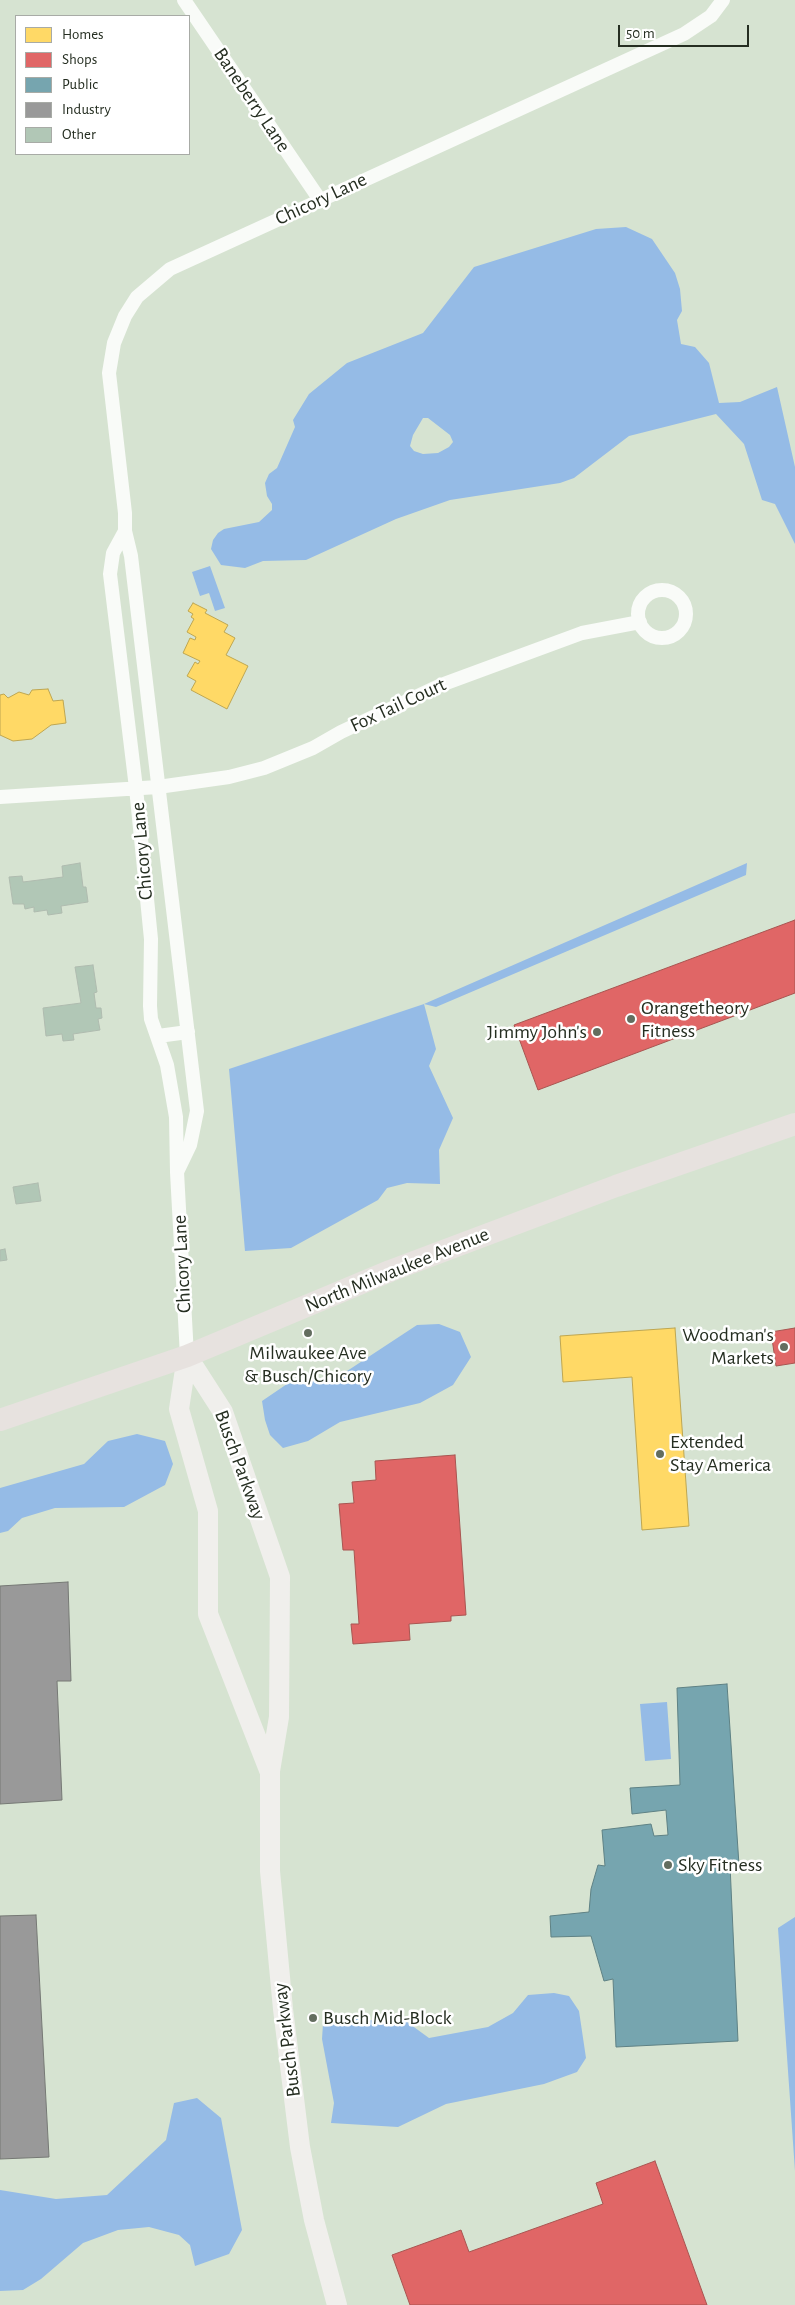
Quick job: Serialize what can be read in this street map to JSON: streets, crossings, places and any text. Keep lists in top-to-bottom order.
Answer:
{
  "streets": {
    "main road": ["North Milwaukee Avenue"],
    "street": [
      "Baneberry Lane",
      "Chicory Lane",
      "Fox Tail Court",
      "Busch Parkway"
    ]
  },
  "crossings": [
    ["Baneberry Lane", "Chicory Lane"],
    ["Chicory Lane", "Fox Tail Court"],
    ["Chicory Lane", "North Milwaukee Avenue"],
    ["Chicory Lane", "Busch Parkway"],
    ["North Milwaukee Avenue", "Busch Parkway"]
  ],
  "places": [
    "Orangetheory Fitness",
    "Jimmy John's",
    "Milwaukee Ave & Busch/Chicory",
    "Woodman's Markets",
    "Extended Stay America",
    "Sky Fitness",
    "Busch Mid-Block"
  ],
  "legend": [
    "Homes",
    "Shops",
    "Public",
    "Industry",
    "Other"
  ],
  "scale_bar": "50 m"
}
